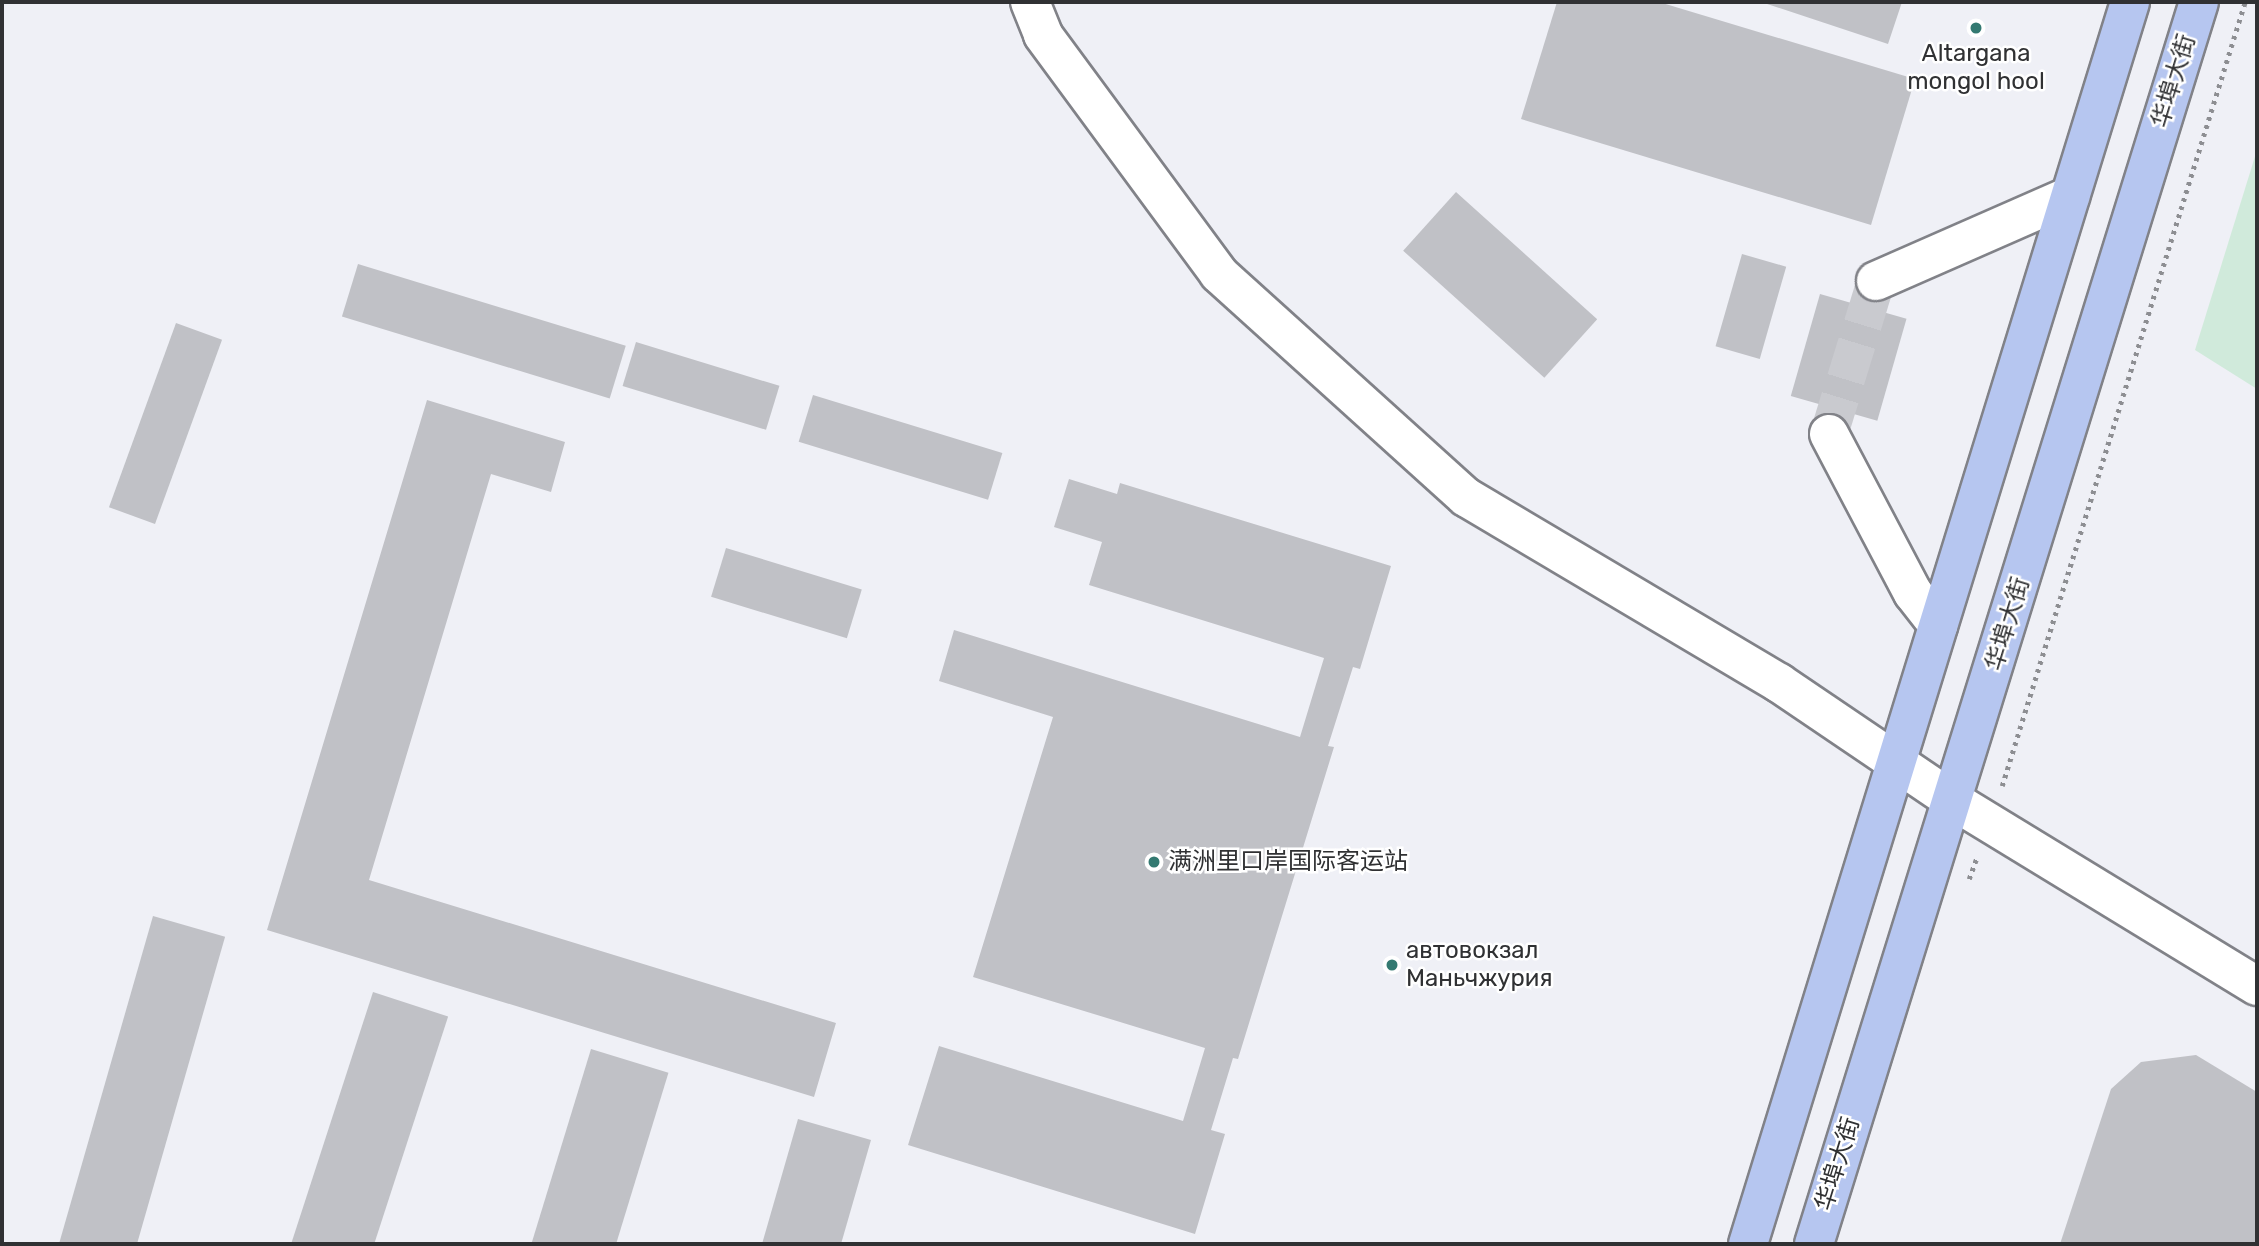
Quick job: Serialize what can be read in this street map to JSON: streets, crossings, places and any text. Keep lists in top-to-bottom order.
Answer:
{
  "streets": {
    "highway": ["华埠大街"]
  },
  "places": ["Altargana mongol hool", "满洲里口岸国际客运站", "автовокзал Маньчжурия"]
}
